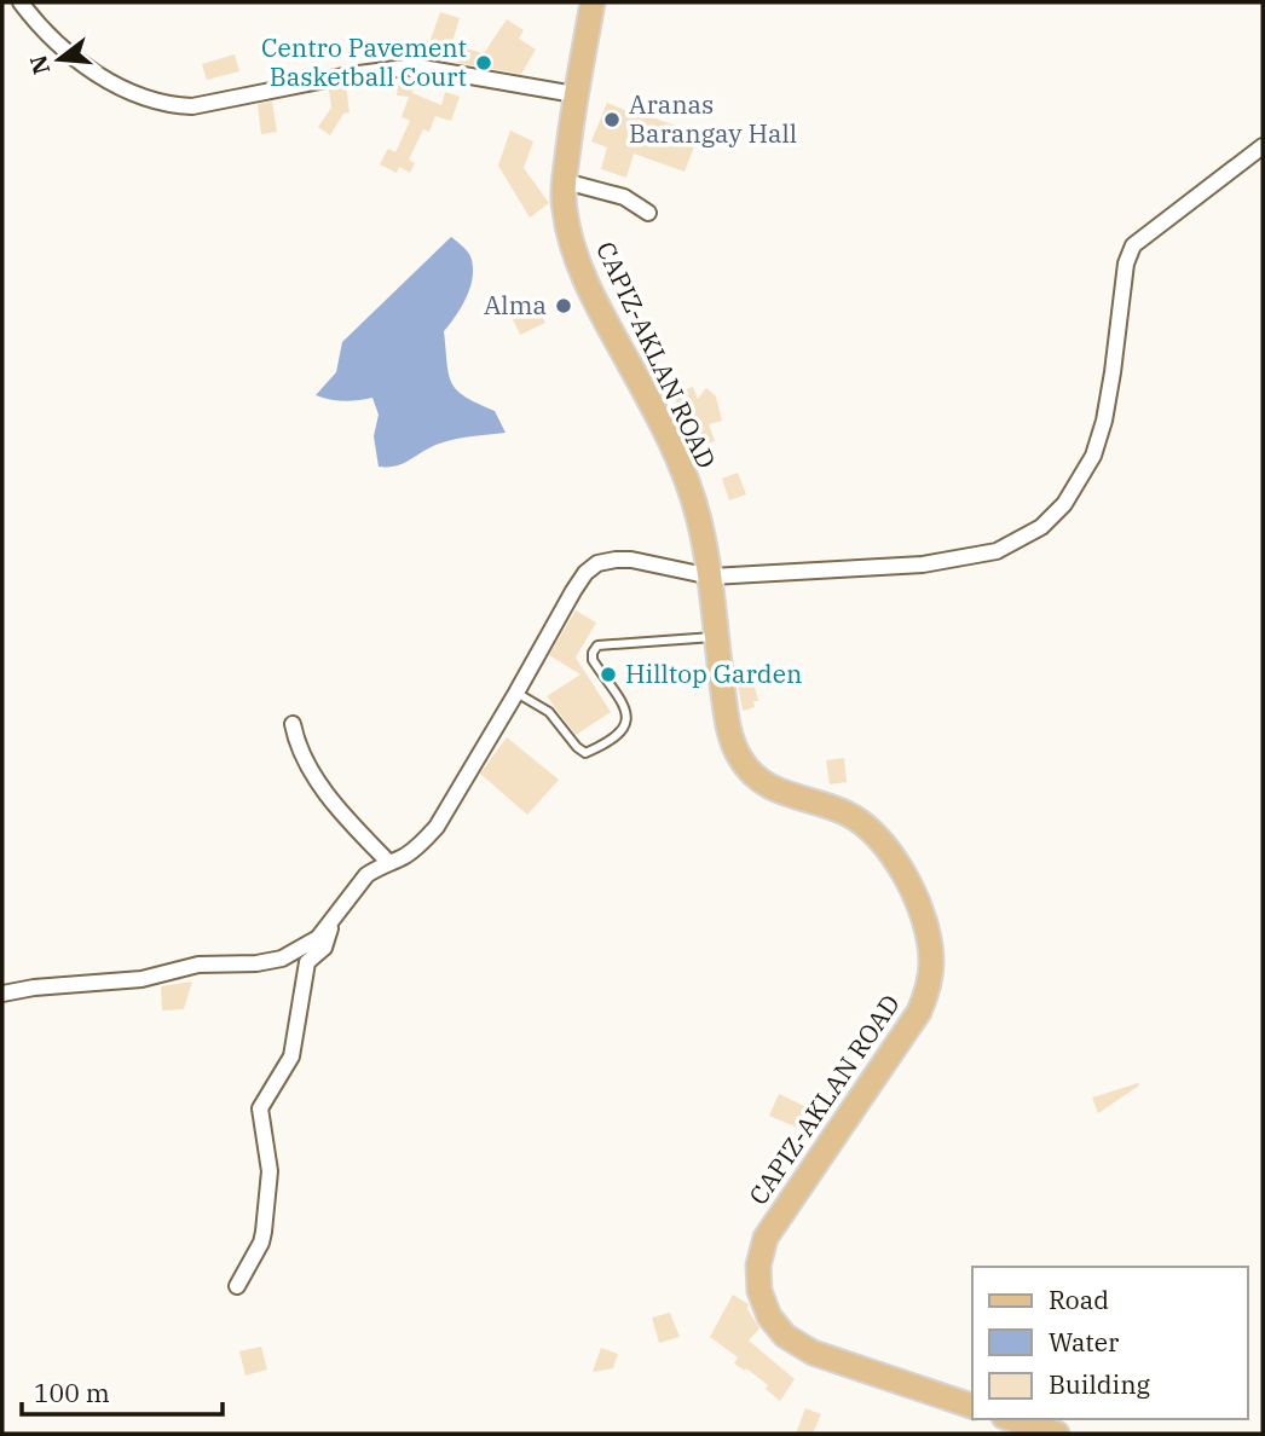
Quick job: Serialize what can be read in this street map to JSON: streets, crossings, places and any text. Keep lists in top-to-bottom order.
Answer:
{
  "streets": {
    "main road": ["CAPIZ-AKLAN ROAD"]
  },
  "places": [
    "Centro Pavement Basketball Court",
    "Aranas Barangay Hall",
    "Alma",
    "Hilltop Garden"
  ],
  "legend": ["Road", "Water", "Building"],
  "scale_bar": "100 m",
  "north": "left"
}
